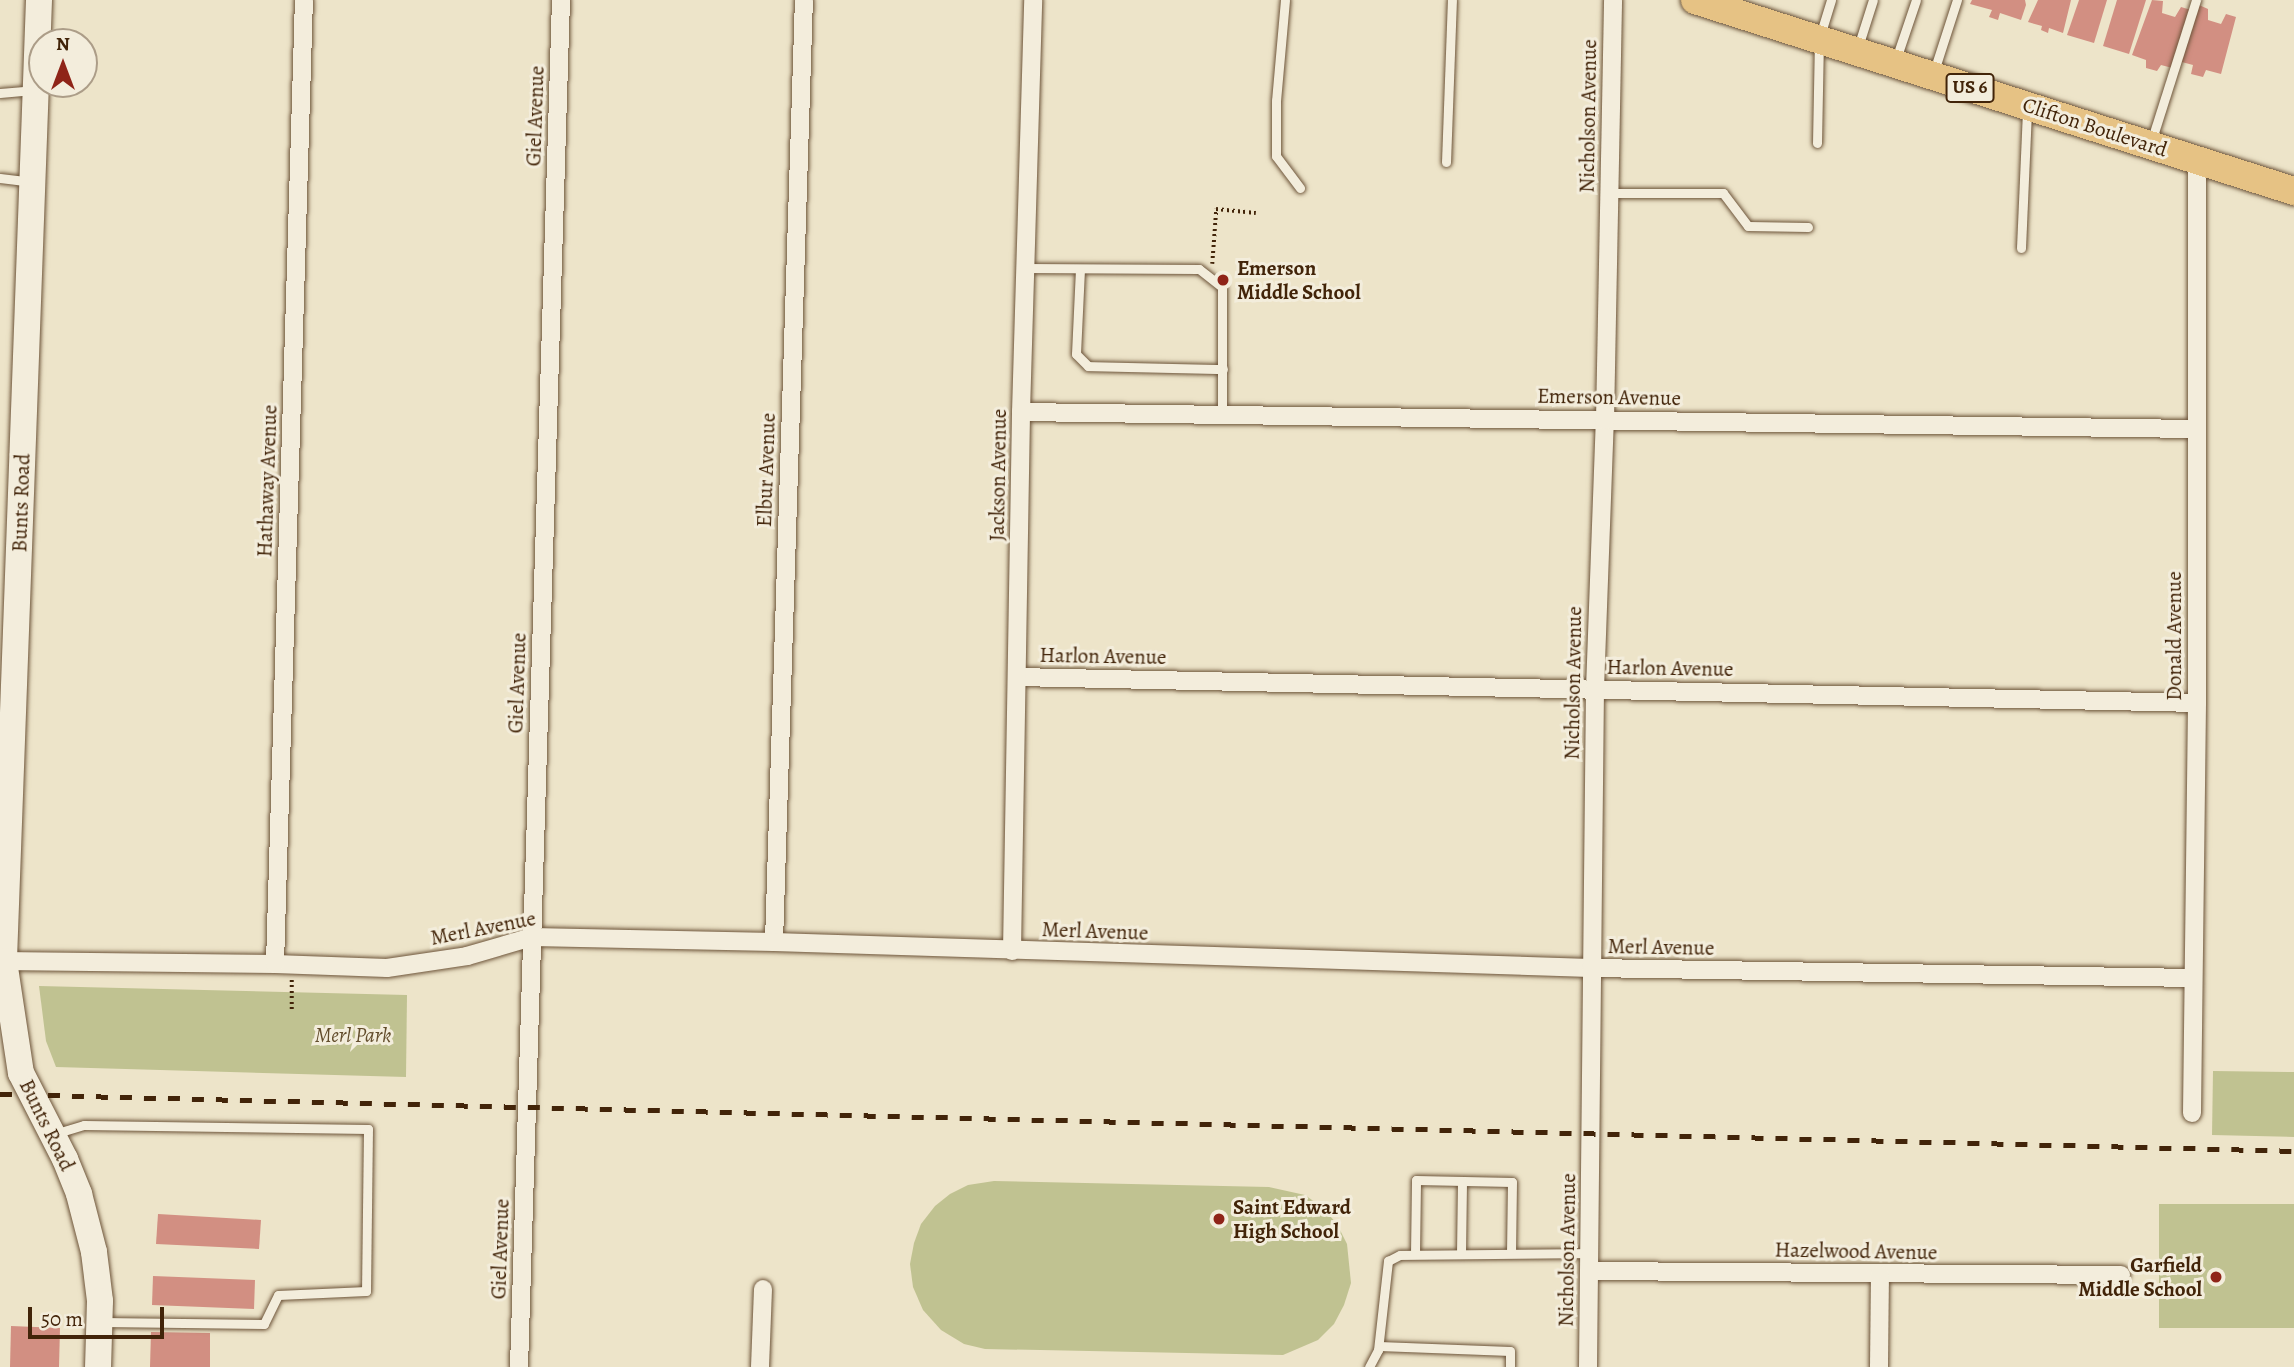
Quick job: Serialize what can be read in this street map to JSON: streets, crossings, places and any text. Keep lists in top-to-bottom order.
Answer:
{
  "streets": {
    "main road": ["US 6", "Clifton Boulevard"],
    "street": [
      "Giel Avenue",
      "Nicholson Avenue",
      "Emerson Avenue",
      "Elbur Avenue",
      "Jackson Avenue",
      "Hathaway Avenue",
      "Bunts Road",
      "Donald Avenue",
      "Harlon Avenue",
      "Merl Avenue",
      "Hazelwood Avenue"
    ]
  },
  "crossings": [
    ["Giel Avenue", "Merl Avenue"],
    ["Nicholson Avenue", "Emerson Avenue"],
    ["Nicholson Avenue", "Harlon Avenue"],
    ["Nicholson Avenue", "Merl Avenue"],
    ["Nicholson Avenue", "Hazelwood Avenue"],
    ["Clifton Boulevard", "Donald Avenue"],
    ["Emerson Avenue", "Jackson Avenue"],
    ["Emerson Avenue", "Donald Avenue"],
    ["Elbur Avenue", "Merl Avenue"],
    ["Jackson Avenue", "Harlon Avenue"],
    ["Jackson Avenue", "Merl Avenue"],
    ["Hathaway Avenue", "Merl Avenue"],
    ["Bunts Road", "Merl Avenue"],
    ["Donald Avenue", "Harlon Avenue"],
    ["Donald Avenue", "Merl Avenue"]
  ],
  "parks": ["Merl Park"],
  "places": ["Emerson Middle School", "Saint Edward High School", "Garfield Middle School"],
  "scale_bar": "50 m",
  "north": "top"
}
